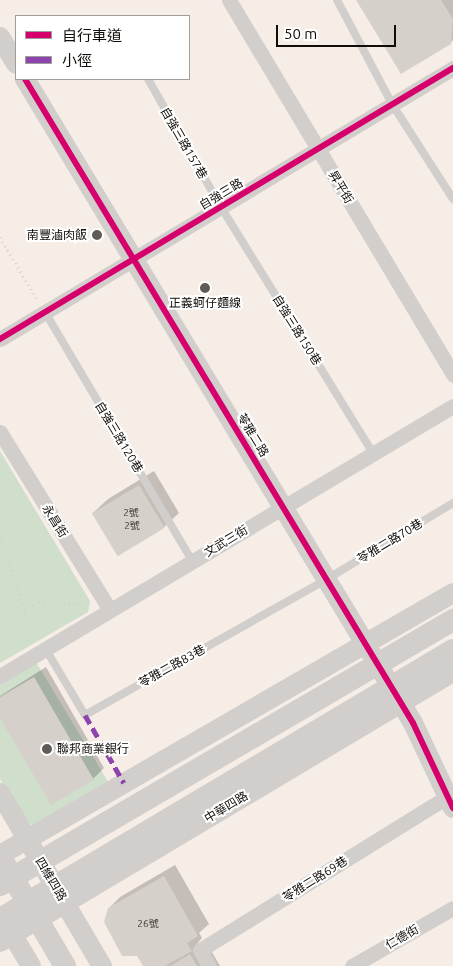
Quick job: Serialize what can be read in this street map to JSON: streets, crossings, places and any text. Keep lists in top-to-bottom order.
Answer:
{
  "streets": {
    "main road": ["中華四路"],
    "street": [
      "昇平街",
      "自強三路",
      "苓雅二路",
      "永昌街",
      "文武三街",
      "四維四路",
      "苓雅二路69巷",
      "仁德街"
    ],
    "lane": [
      "自強三路157巷",
      "自強三路150巷",
      "自強三路120巷",
      "苓雅二路70巷",
      "苓雅二路83巷"
    ]
  },
  "crossings": [
    ["自強三路157巷", "自強三路"],
    ["自強三路157巷", "自強三路150巷"],
    ["昇平街", "自強三路"],
    ["自強三路", "自強三路150巷"],
    ["自強三路", "苓雅二路"],
    ["自強三路", "自強三路120巷"],
    ["自強三路150巷", "文武三街"],
    ["苓雅二路", "文武三街"],
    ["苓雅二路", "苓雅二路70巷"],
    ["苓雅二路", "苓雅二路83巷"],
    ["苓雅二路", "中華四路"],
    ["苓雅二路", "苓雅二路69巷"],
    ["自強三路120巷", "文武三街"],
    ["永昌街", "文武三街"],
    ["文武三街", "苓雅二路83巷"],
    ["苓雅二路70巷", "苓雅二路83巷"],
    ["中華四路", "四維四路"]
  ],
  "places": ["南豐滷肉飯", "正義蚵仔麵線", "聯邦商業銀行"],
  "house_numbers": ["2號", "2號", "26號"],
  "legend": ["自行車道", "小徑"],
  "scale_bar": "50 m"
}
